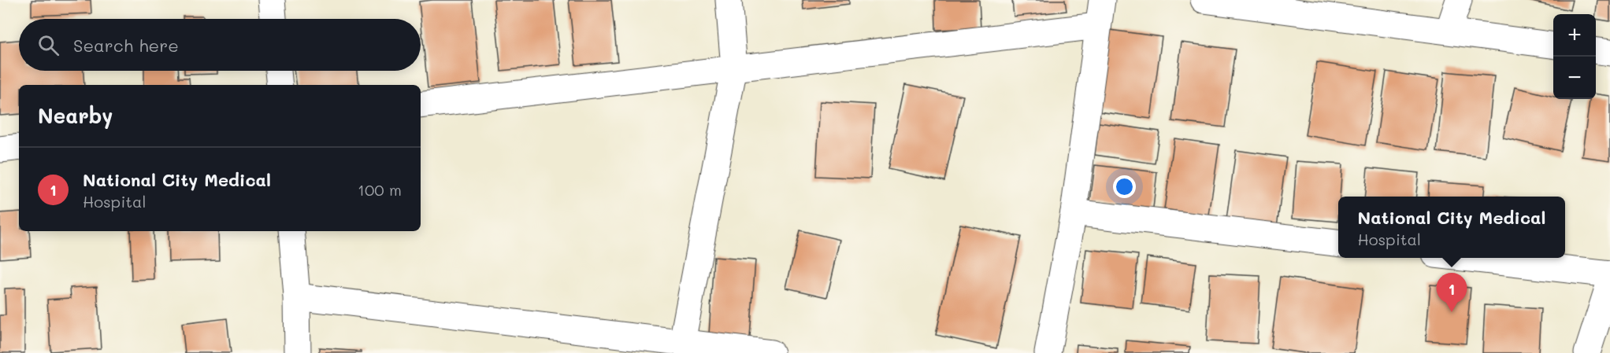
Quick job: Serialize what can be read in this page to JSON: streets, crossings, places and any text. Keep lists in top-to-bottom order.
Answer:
{
  "page": {
    "map_buttons": ["+", "−"],
    "search": "Search here",
    "heading": "Nearby",
    "list": [
      {
        "mark": "1",
        "name": "National City Medical",
        "note": "Hospital",
        "value": "100 m"
      }
    ],
    "popup": ["National City Medical", "Hospital"],
    "pins": "1"
  }
}
